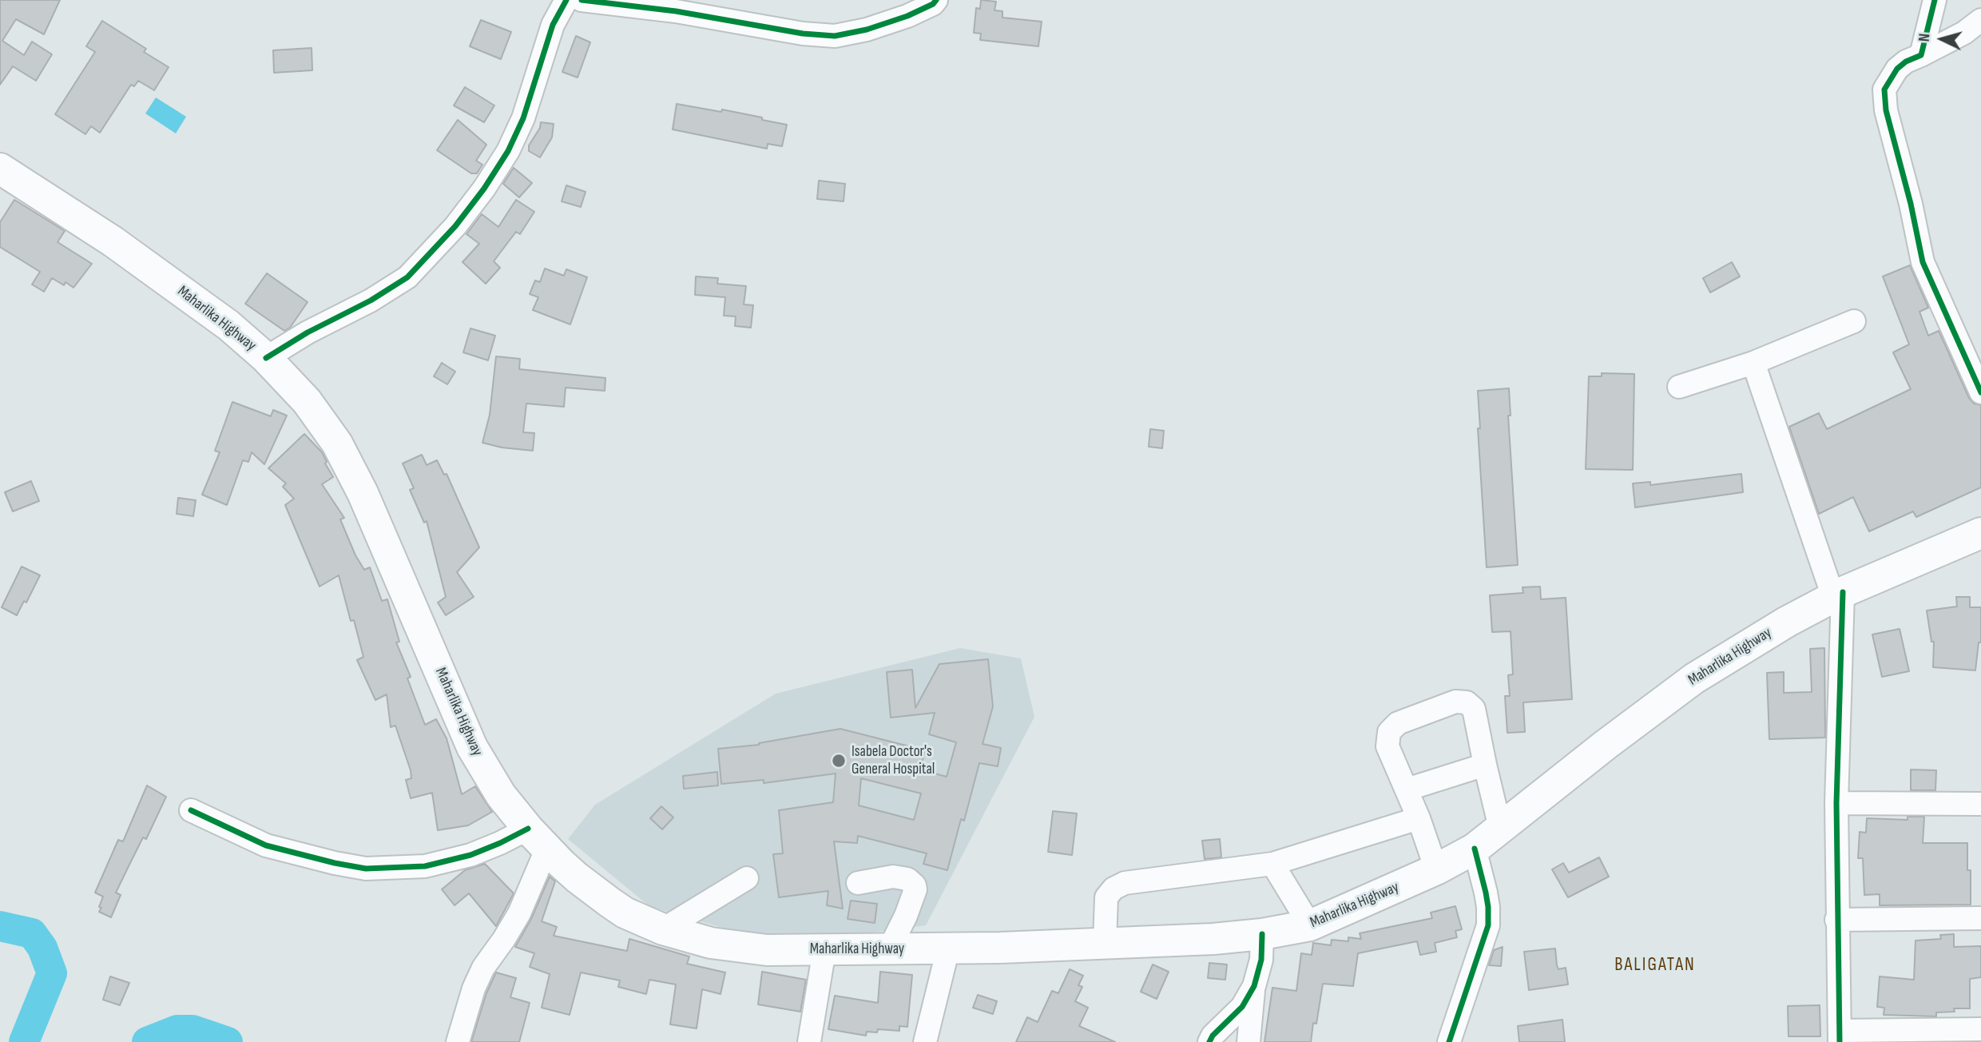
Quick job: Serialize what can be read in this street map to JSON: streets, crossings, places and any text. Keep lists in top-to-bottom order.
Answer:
{
  "streets": {
    "highway": ["Maharlika Highway"]
  },
  "districts": ["BALIGATAN"],
  "places": ["Isabela Doctor's General Hospital"],
  "north": "left"
}
